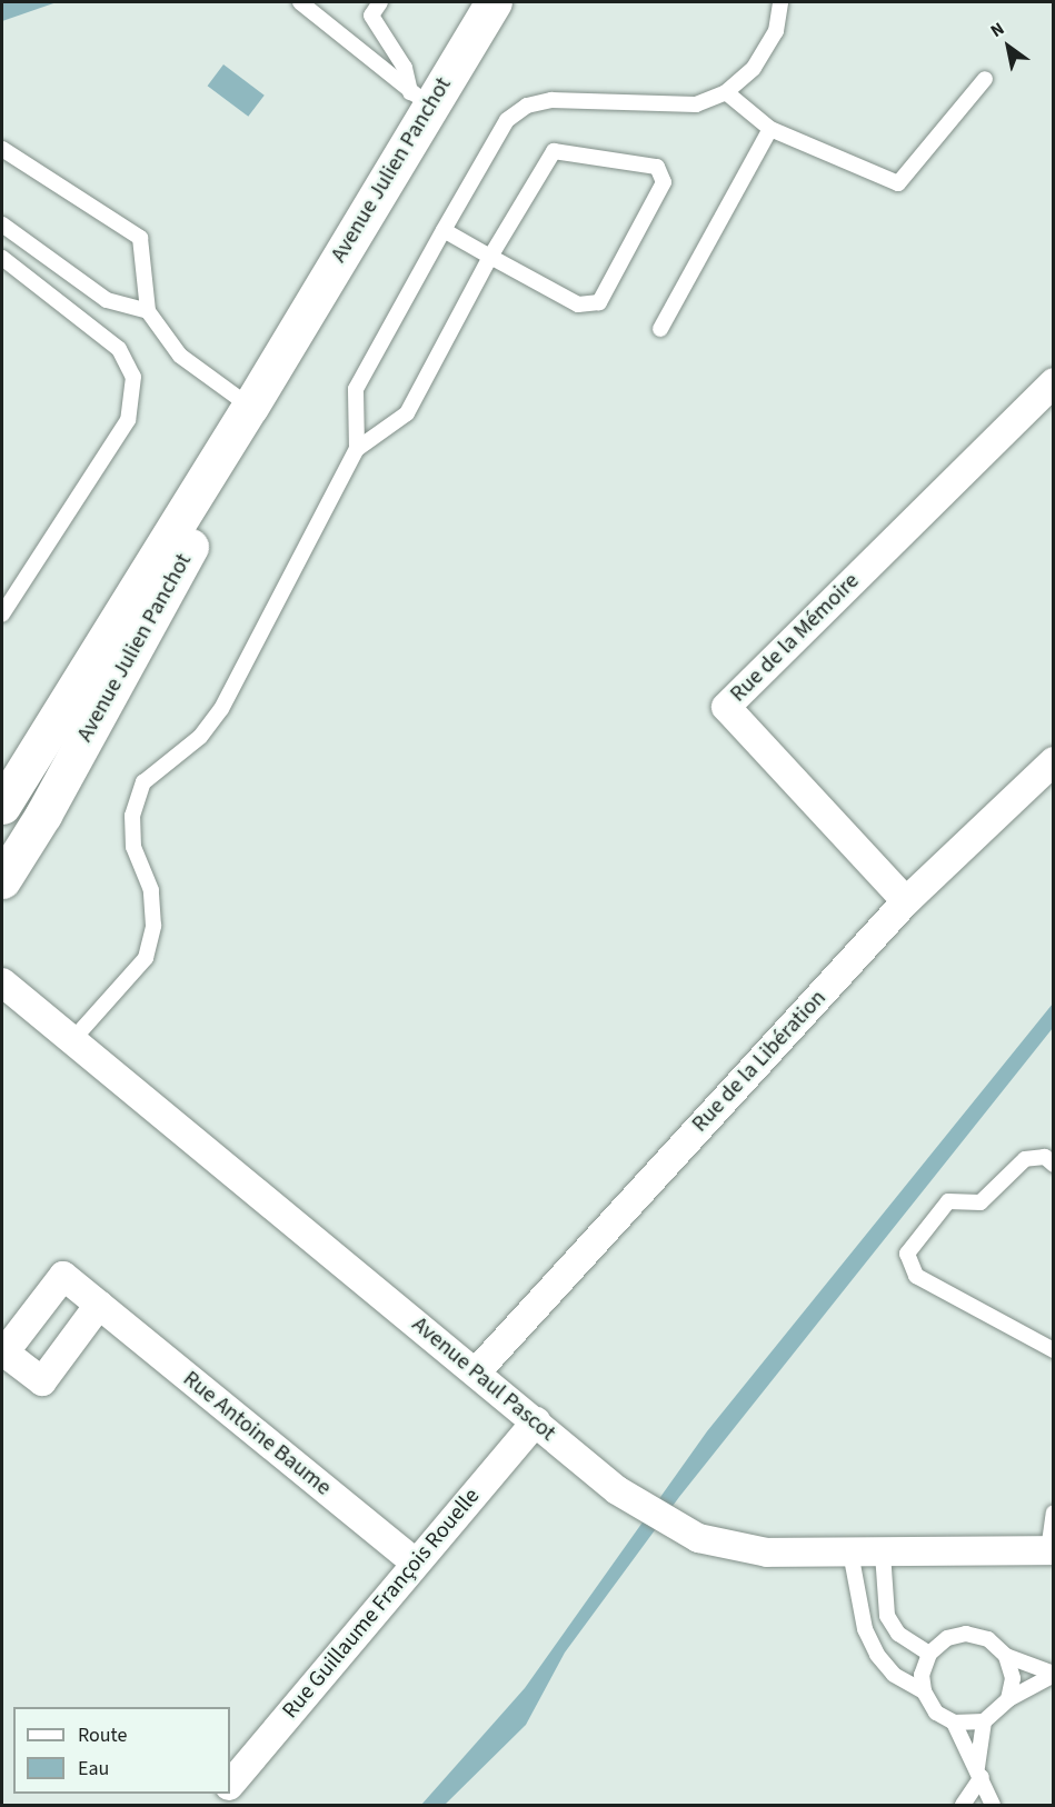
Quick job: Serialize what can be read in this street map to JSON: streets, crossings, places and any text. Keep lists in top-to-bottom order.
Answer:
{
  "streets": {
    "main road": ["Avenue Julien Panchot"],
    "street": [
      "Rue de la Mémoire",
      "Rue de la Libération",
      "Avenue Paul Pascot",
      "Rue Antoine Baume",
      "Rue Guillaume François Rouelle"
    ]
  },
  "crossings": [
    ["Rue de la Mémoire", "Rue de la Libération"],
    ["Rue de la Libération", "Avenue Paul Pascot"],
    ["Avenue Paul Pascot", "Rue Guillaume François Rouelle"],
    ["Rue Antoine Baume", "Rue Guillaume François Rouelle"]
  ],
  "legend": ["Route", "Eau"],
  "north": "top left"
}
